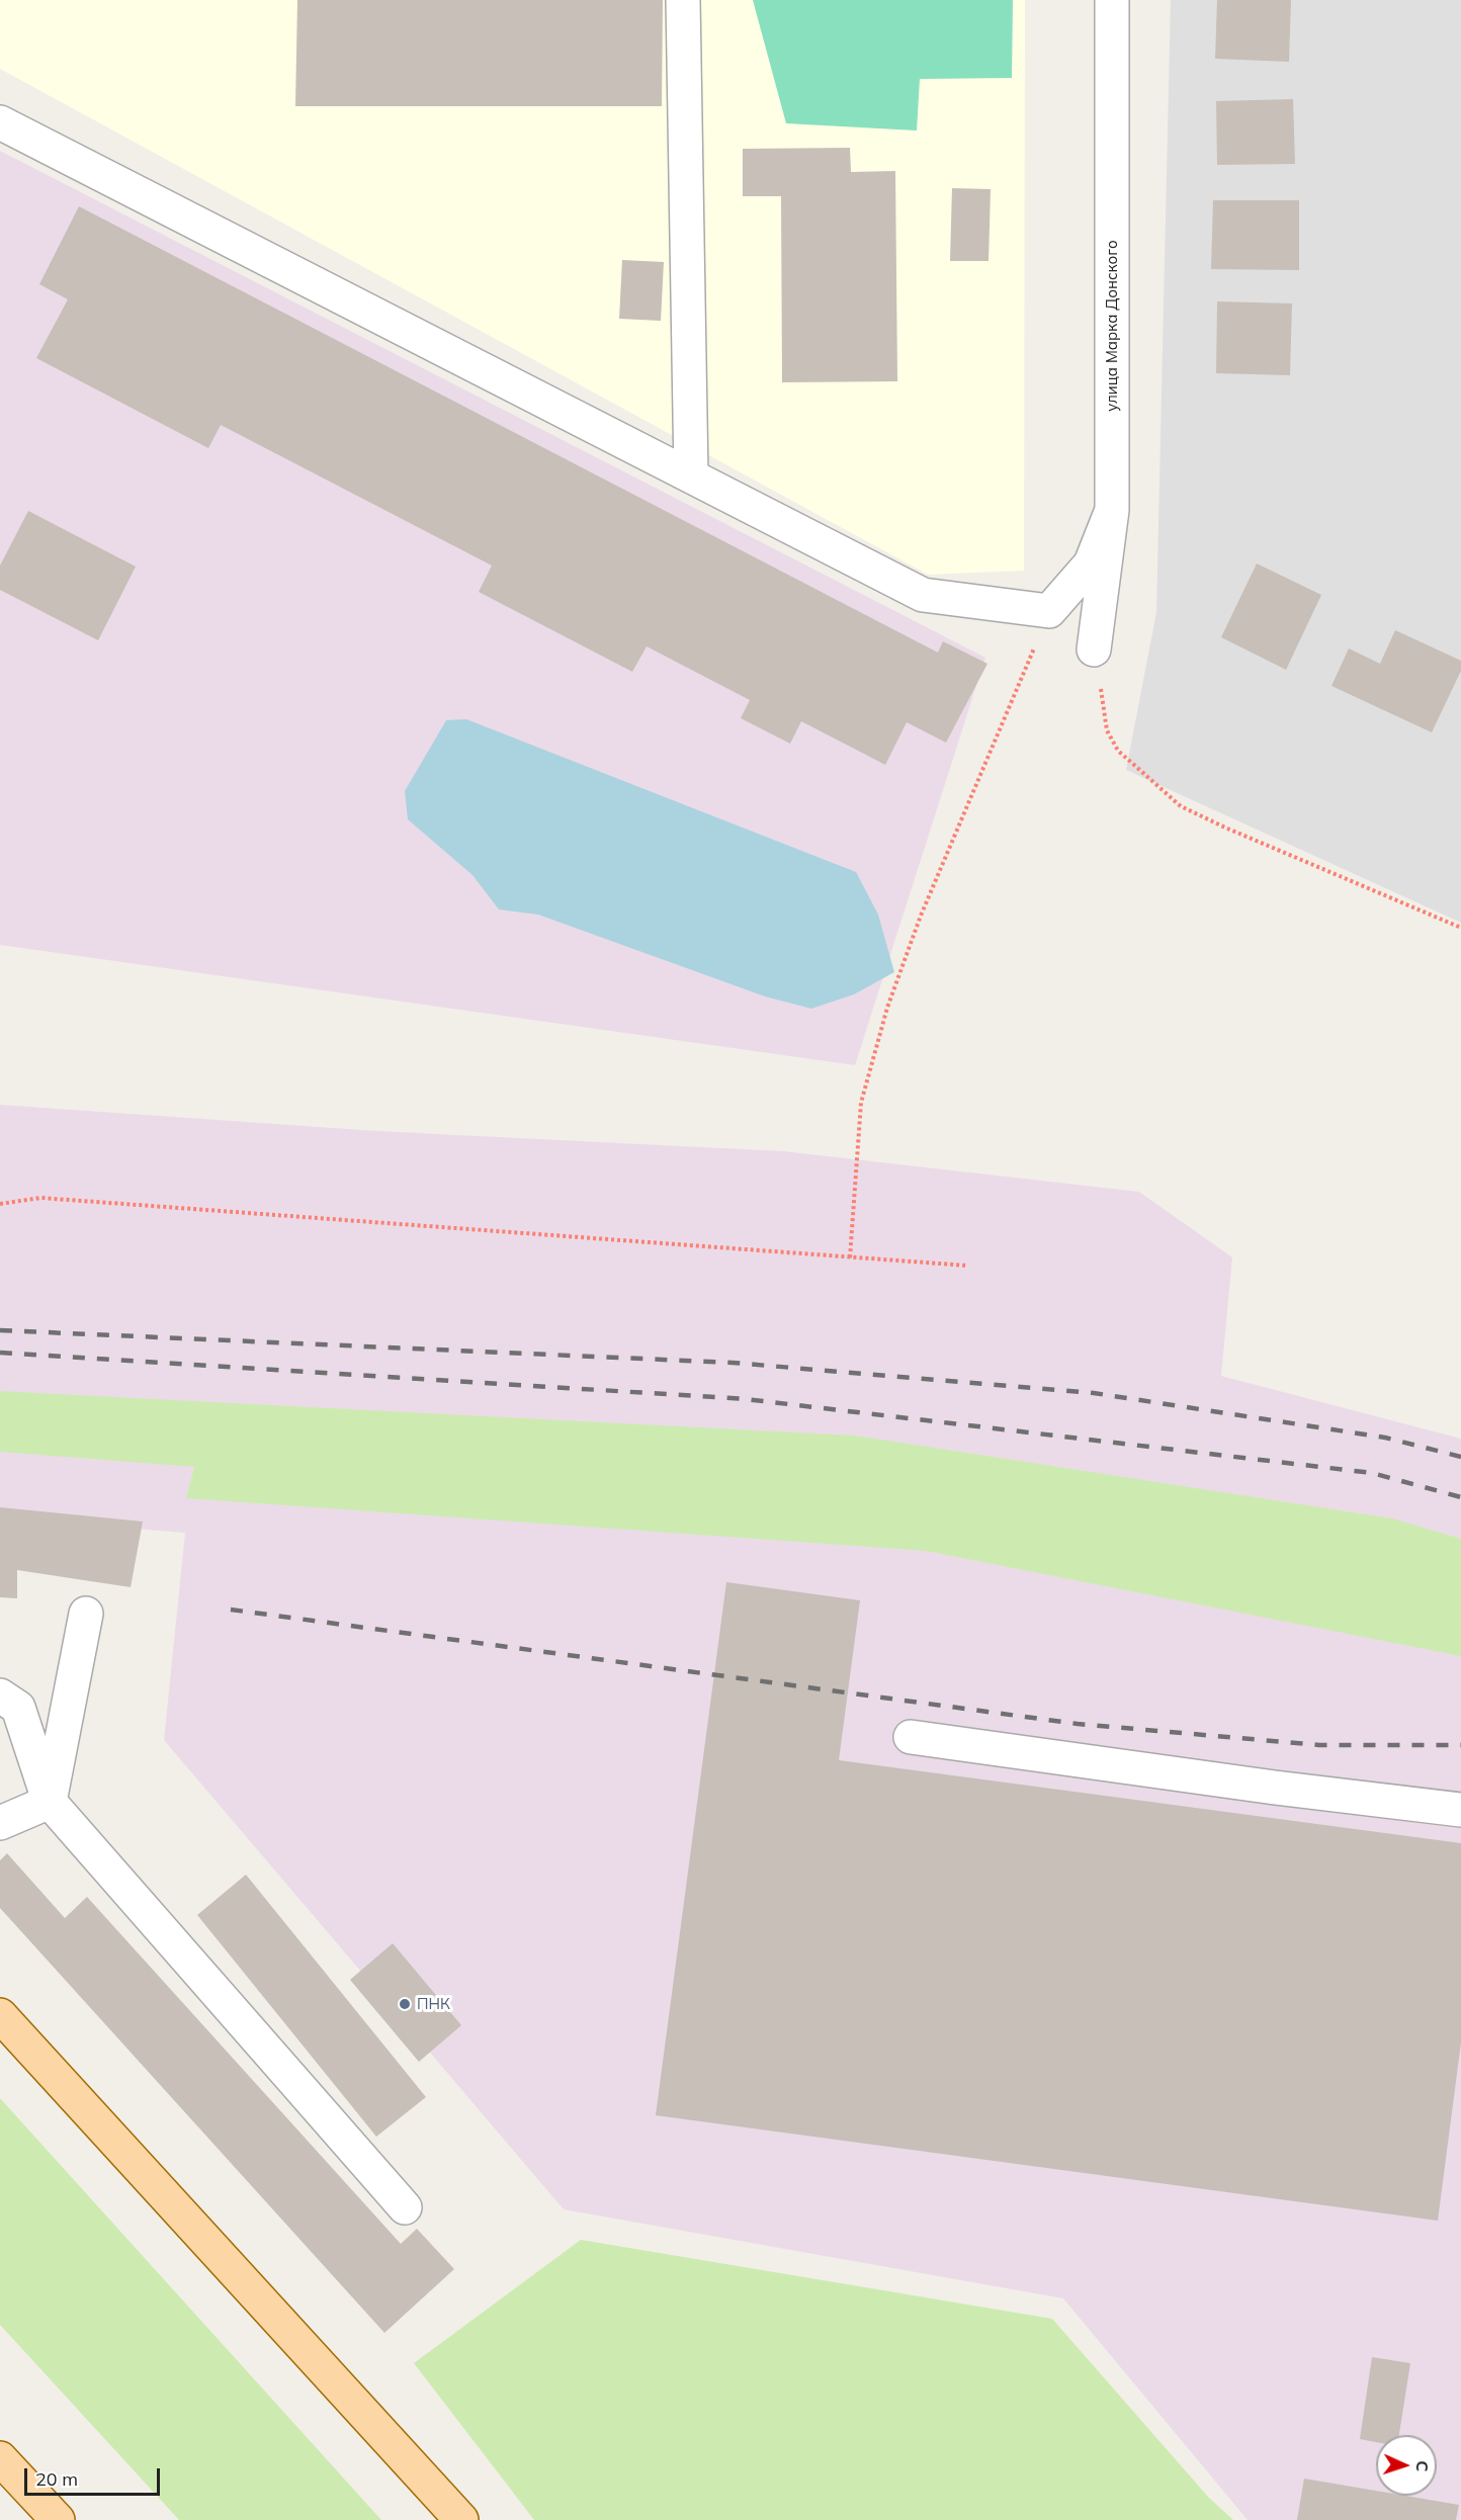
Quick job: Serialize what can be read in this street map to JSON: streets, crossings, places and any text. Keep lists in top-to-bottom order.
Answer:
{
  "streets": {
    "street": ["улица Марка Донского"]
  },
  "places": ["ПНК"],
  "scale_bar": "20 m",
  "north": "right"
}
